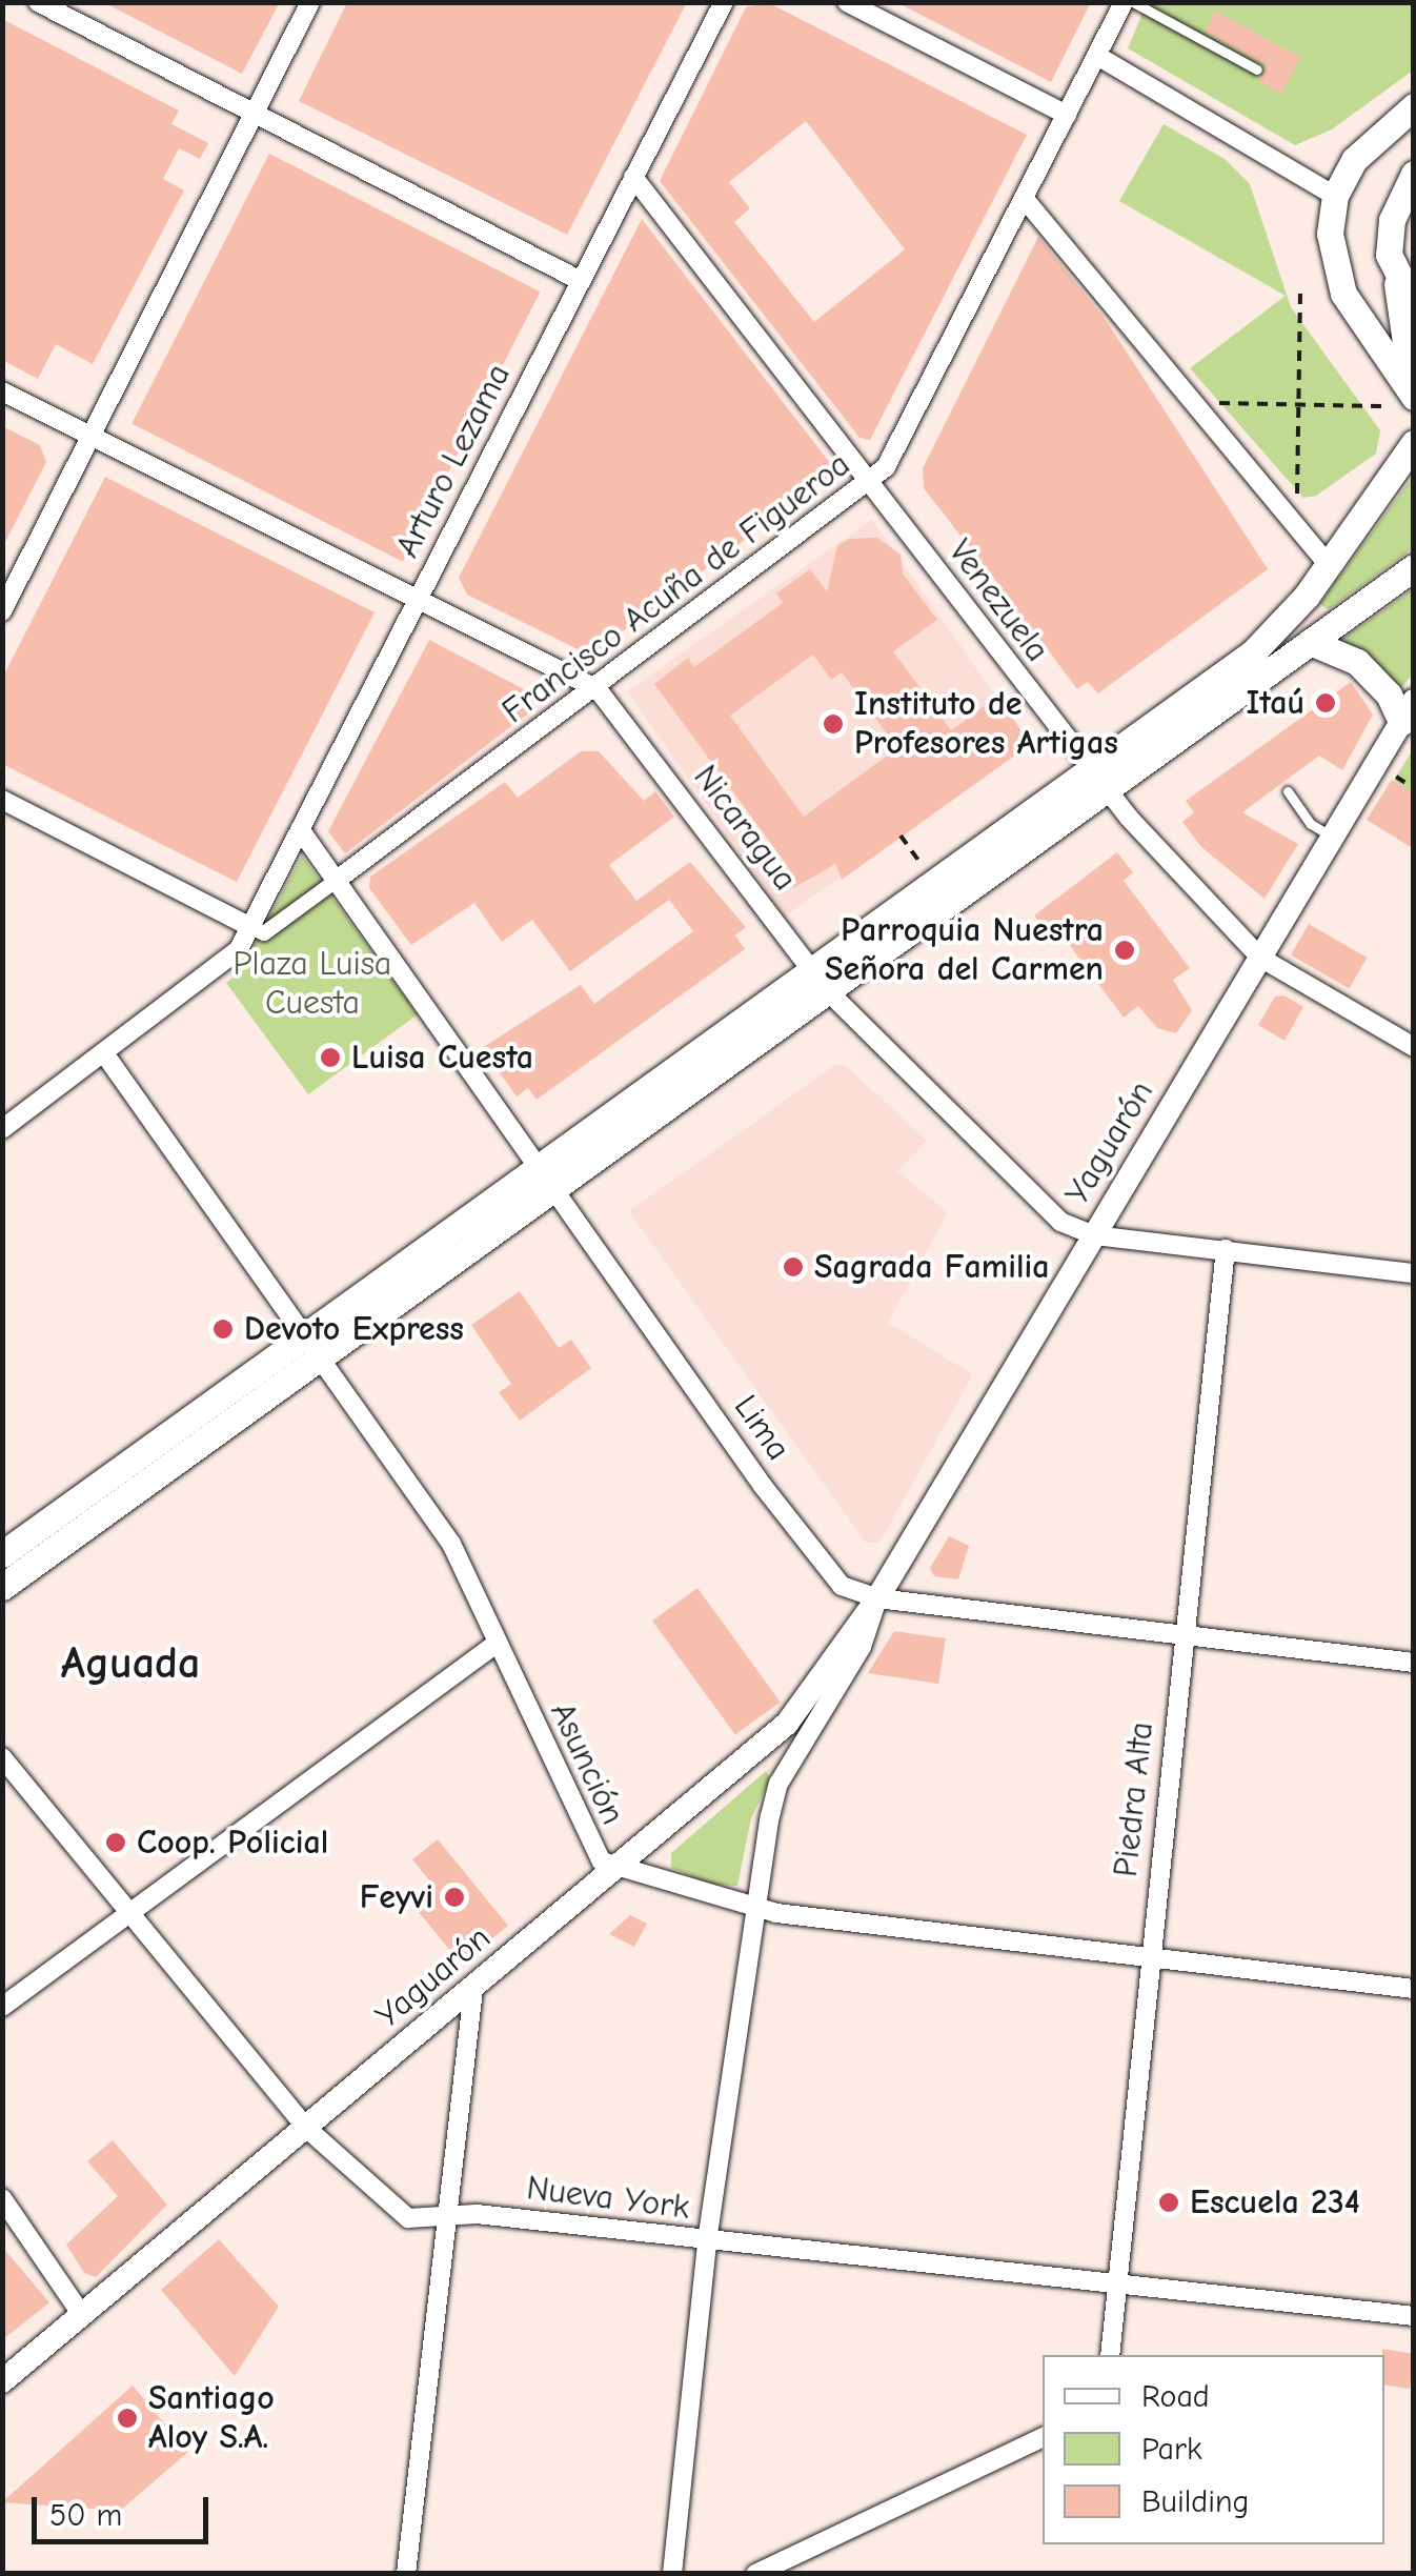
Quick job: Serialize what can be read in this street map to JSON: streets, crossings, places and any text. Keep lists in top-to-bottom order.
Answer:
{
  "streets": {
    "street": [
      "Arturo Lezama",
      "Francisco Acuña de Figueroa",
      "Venezuela",
      "Nicaragua",
      "Yaguarón",
      "Lima",
      "Asunción",
      "Piedra Alta",
      "Nueva York"
    ]
  },
  "crossings": [
    ["Arturo Lezama", "Venezuela"],
    ["Arturo Lezama", "Nicaragua"],
    ["Arturo Lezama", "Lima"],
    ["Arturo Lezama", "Asunción"],
    ["Francisco Acuña de Figueroa", "Venezuela"],
    ["Francisco Acuña de Figueroa", "Nicaragua"],
    ["Francisco Acuña de Figueroa", "Lima"],
    ["Venezuela", "Yaguarón"],
    ["Nicaragua", "Yaguarón"],
    ["Nicaragua", "Piedra Alta"],
    ["Yaguarón", "Lima"],
    ["Yaguarón", "Asunción"],
    ["Yaguarón", "Nueva York"],
    ["Lima", "Piedra Alta"],
    ["Asunción", "Piedra Alta"],
    ["Piedra Alta", "Nueva York"]
  ],
  "districts": ["Aguada"],
  "parks": ["Plaza Luisa Cuesta"],
  "places": [
    "Itaú",
    "Instituto de Profesores Artigas",
    "Parroquia Nuestra Señora del Carmen",
    "Luisa Cuesta",
    "Sagrada Familia",
    "Devoto Express",
    "Coop. Policial",
    "Feyvi",
    "Escuela 234",
    "Santiago Aloy S.A."
  ],
  "legend": ["Road", "Park", "Building"],
  "scale_bar": "50 m"
}
